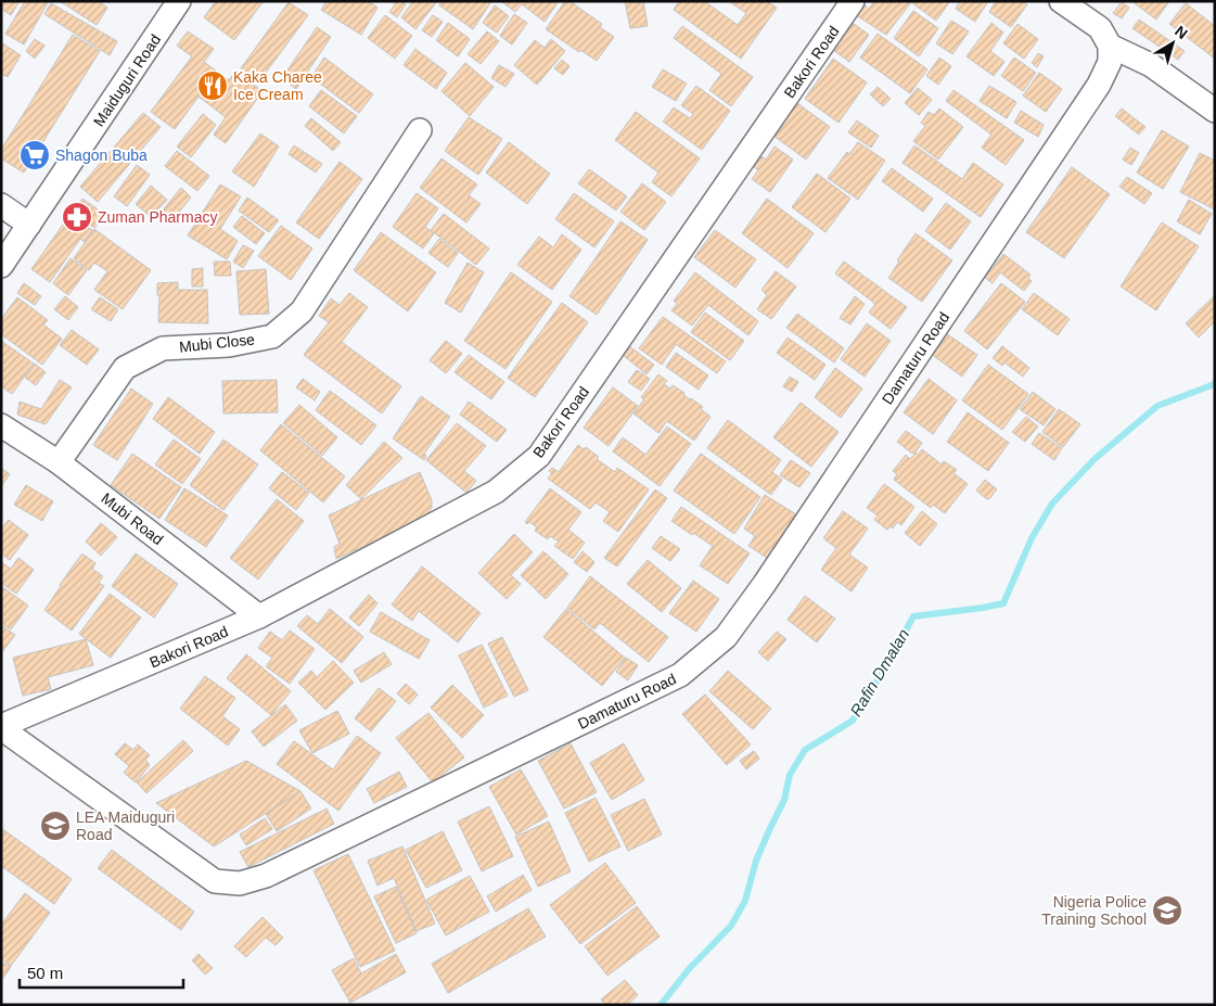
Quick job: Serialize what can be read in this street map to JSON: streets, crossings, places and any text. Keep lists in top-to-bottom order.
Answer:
{
  "streets": {
    "street": [
      "Bakori Road",
      "Maiduguri Road",
      "Mubi Close",
      "Damaturu Road",
      "Mubi Road"
    ]
  },
  "crossings": [
    ["Bakori Road", "Damaturu Road"],
    ["Bakori Road", "Mubi Road"],
    ["Mubi Close", "Mubi Road"]
  ],
  "water": ["Rafin Dmalan"],
  "places": {
    "restaurant": ["Kaka Charee Ice Cream"],
    "supermarket": ["Shagon Buba"],
    "pharmacy": ["Zuman Pharmacy"],
    "school or university": ["LEA Maiduguri Road", "Nigeria Police Training School"]
  },
  "scale_bar": "50 m",
  "north": "top right"
}
